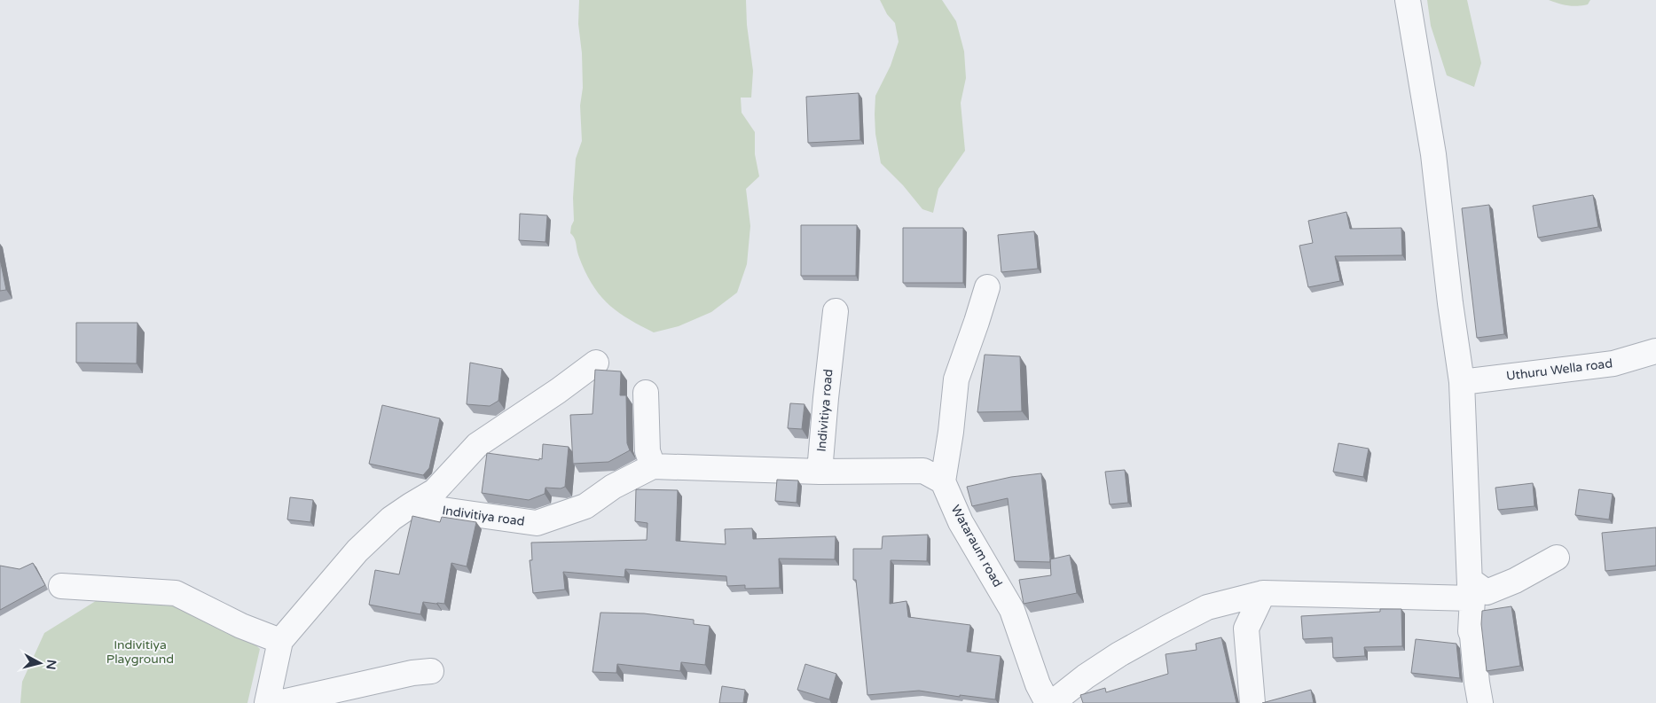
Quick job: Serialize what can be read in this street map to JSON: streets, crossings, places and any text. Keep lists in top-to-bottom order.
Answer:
{
  "streets": {
    "street": ["Uthuru Wella road", "Indivitiya road", "Wataraum road"]
  },
  "parks": ["Indivitiya Playground"],
  "north": "right"
}
